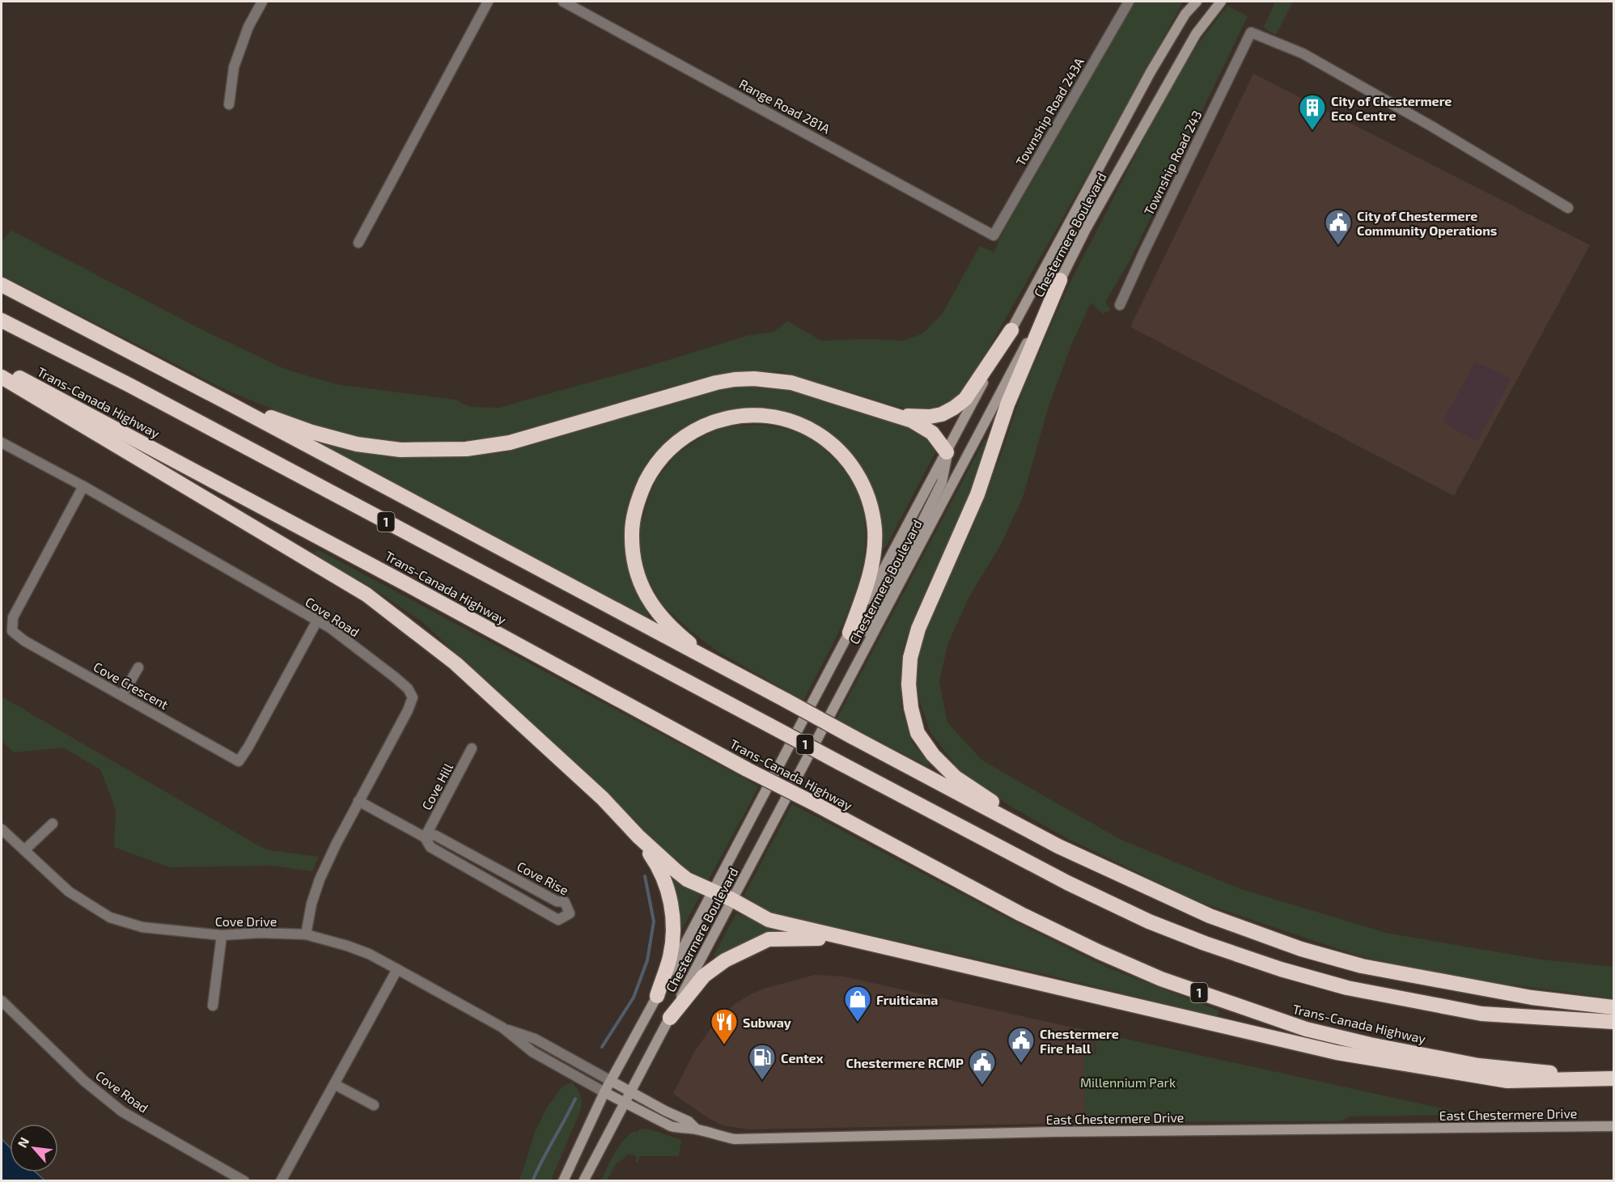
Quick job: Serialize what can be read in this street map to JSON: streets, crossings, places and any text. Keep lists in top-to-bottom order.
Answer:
{
  "streets": {
    "highway": ["Trans-Canada Highway", "1"],
    "main road": ["Chestermere Boulevard", "East Chestermere Drive"],
    "street": [
      "Range Road 281A",
      "Township Road 243A",
      "Township Road 243",
      "Cove Road",
      "Cove Crescent",
      "Cove Hill",
      "Cove Rise",
      "Cove Drive"
    ]
  },
  "crossings": [
    ["Range Road 281A", "Township Road 243A"],
    ["Chestermere Boulevard", "Cove Drive"],
    ["Chestermere Boulevard", "East Chestermere Drive"],
    ["Cove Road", "Cove Crescent"],
    ["Cove Road", "Cove Rise"],
    ["Cove Road", "Cove Drive"],
    ["Cove Hill", "Cove Rise"],
    ["Cove Drive", "East Chestermere Drive"]
  ],
  "parks": ["Millennium Park"],
  "places": {
    "building": ["City of Chestermere Eco Centre"],
    "public building": ["City of Chestermere Community Operations", "Chestermere Fire Hall", "Chestermere RCMP"],
    "shop": ["Fruiticana"],
    "restaurant": ["Subway"],
    "fuel station": ["Centex"]
  },
  "north": "top left"
}
